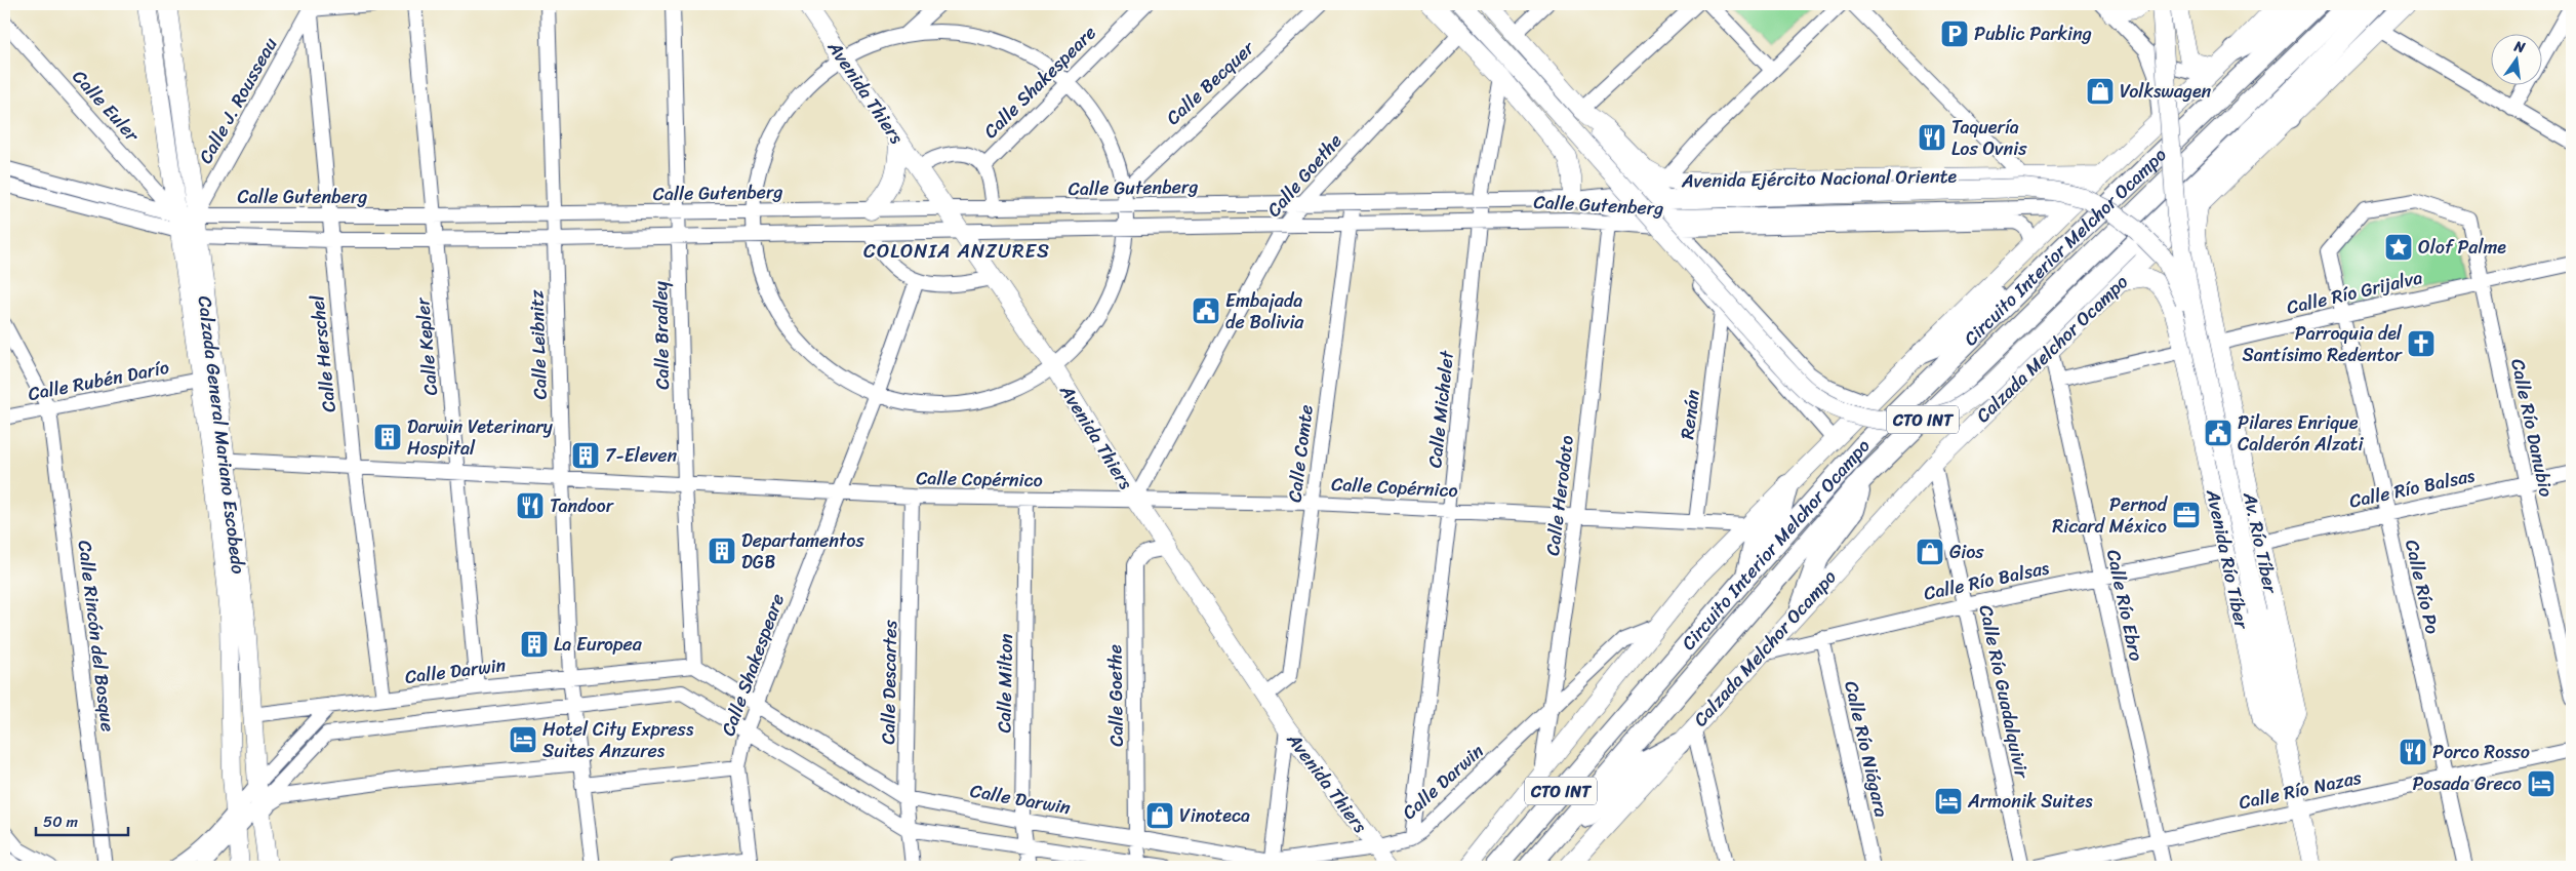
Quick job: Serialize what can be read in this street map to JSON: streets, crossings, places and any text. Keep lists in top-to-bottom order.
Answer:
{
  "streets": {
    "highway": ["Circuito Interior Melchor Ocampo", "CTO INT"],
    "main road": [
      "Avenida Thiers",
      "Avenida Ejército Nacional Oriente",
      "Calzada Melchor Ocampo",
      "Calzada General Mariano Escobedo",
      "Av. Río Tíber",
      "Avenida Río Tíber"
    ],
    "street": [
      "Calle Shakespeare",
      "Calle Becquer",
      "Calle J. Rousseau",
      "Calle Euler",
      "Calle Goethe",
      "Calle Gutenberg",
      "Calle Río Grijalva",
      "Calle Bradley",
      "Calle Leibnitz",
      "Calle Kepler",
      "Calle Herschel",
      "Calle Rubén Darío",
      "Calle Michelet",
      "Renán",
      "Calle Río Danubio",
      "Calle Comte",
      "Calle Copérnico",
      "Calle Río Balsas",
      "Calle Herodoto",
      "Calle Río Po",
      "Calle Río Ebro",
      "Calle Rincón del Bosque",
      "Calle Darwin",
      "Calle Descartes",
      "Calle Milton",
      "Calle Río Guadalquivir",
      "Calle Río Niágara",
      "Calle Río Nazas"
    ]
  },
  "crossings": [
    ["Calle Shakespeare", "Calle Copérnico"],
    ["Calle Shakespeare", "Calle Darwin"],
    ["Avenida Thiers", "Calle Goethe"],
    ["Avenida Thiers", "Calle Gutenberg"],
    ["Avenida Thiers", "Calle Comte"],
    ["Avenida Thiers", "Calle Copérnico"],
    ["Avenida Thiers", "Calle Darwin"],
    ["Calle J. Rousseau", "Calle Gutenberg"],
    ["Calle J. Rousseau", "Calle Herschel"],
    ["Calle J. Rousseau", "Calzada General Mariano Escobedo"],
    ["Calle Euler", "Calle Gutenberg"],
    ["Calle Euler", "Calzada General Mariano Escobedo"],
    ["Calle Goethe", "Calle Gutenberg"],
    ["Calle Goethe", "Calle Copérnico"],
    ["Calle Goethe", "Calle Darwin"],
    ["Avenida Ejército Nacional Oriente", "CTO INT"],
    ["Calle Gutenberg", "Calle Bradley"],
    ["Calle Gutenberg", "Calle Leibnitz"],
    ["Calle Gutenberg", "Calle Kepler"],
    ["Calle Gutenberg", "Calle Herschel"],
    ["Calle Gutenberg", "Calle Michelet"],
    ["Calle Gutenberg", "CTO INT"],
    ["Calle Gutenberg", "Calzada General Mariano Escobedo"],
    ["Calle Gutenberg", "Calle Comte"],
    ["Calle Gutenberg", "Calle Herodoto"],
    ["Calle Río Grijalva", "Calle Río Danubio"],
    ["Calle Río Grijalva", "Av. Río Tíber"],
    ["Calle Río Grijalva", "Calle Río Po"],
    ["Calle Bradley", "Calle Copérnico"],
    ["Calle Bradley", "Calle Darwin"],
    ["Calle Leibnitz", "Calle Copérnico"],
    ["Calle Leibnitz", "Calle Darwin"],
    ["Calle Kepler", "Calle Copérnico"],
    ["Calle Kepler", "Calle Darwin"],
    ["Calzada Melchor Ocampo", "Calle Río Balsas"],
    ["Calzada Melchor Ocampo", "Avenida Río Tíber"],
    ["Calzada Melchor Ocampo", "Calle Río Ebro"],
    ["Calzada Melchor Ocampo", "Calle Río Guadalquivir"],
    ["Calle Herschel", "Calle Copérnico"],
    ["Calle Herschel", "Calle Darwin"],
    ["Calle Rubén Darío", "Calzada General Mariano Escobedo"],
    ["Calle Rubén Darío", "Calle Rincón del Bosque"],
    ["Calle Michelet", "Calle Copérnico"],
    ["Calle Michelet", "Calle Darwin"],
    ["Renán", "Calle Copérnico"],
    ["CTO INT", "Calle Copérnico"],
    ["CTO INT", "Calle Herodoto"],
    ["CTO INT", "Calle Darwin"],
    ["Calle Río Danubio", "Calle Río Balsas"],
    ["Calle Río Danubio", "Calle Río Po"],
    ["Calzada General Mariano Escobedo", "Calle Copérnico"],
    ["Calzada General Mariano Escobedo", "Calle Darwin"],
    ["Calle Comte", "Calle Copérnico"],
    ["Calle Copérnico", "Calle Herodoto"],
    ["Calle Copérnico", "Calle Descartes"],
    ["Calle Copérnico", "Calle Milton"],
    ["Calle Río Balsas", "Av. Río Tíber"],
    ["Calle Río Balsas", "Avenida Río Tíber"],
    ["Calle Río Balsas", "Calle Río Po"],
    ["Calle Río Balsas", "Calle Río Ebro"],
    ["Calle Río Balsas", "Calle Río Guadalquivir"],
    ["Calle Río Balsas", "Calle Río Niágara"],
    ["Calle Herodoto", "Calle Darwin"],
    ["Av. Río Tíber", "Avenida Río Tíber"],
    ["Calle Río Po", "Calle Río Nazas"],
    ["Calle Río Ebro", "Calle Río Nazas"],
    ["Calle Darwin", "Calle Descartes"],
    ["Calle Darwin", "Calle Milton"]
  ],
  "districts": ["COLONIA ANZURES"],
  "places": {
    "parking": ["Public Parking"],
    "shop": ["Volkswagen", "Gios", "Vinoteca"],
    "restaurant": ["Taquería Los Ovnis", "Tandoor", "Porco Rosso"],
    "place": ["Olof Palme"],
    "public building": ["Embajada de Bolivia", "Pilares Enrique Calderón Alzati"],
    "church": ["Parroquia del Santísimo Redentor"],
    "building": [
      "Darwin Veterinary Hospital",
      "7-Eleven",
      "Departamentos DGB",
      "La Europea"
    ],
    "office": ["Pernod Ricard México"],
    "hotel": ["Hotel City Express Suites Anzures", "Posada Greco", "Armonik Suites"]
  },
  "scale_bar": "50 m",
  "north": "top"
}
